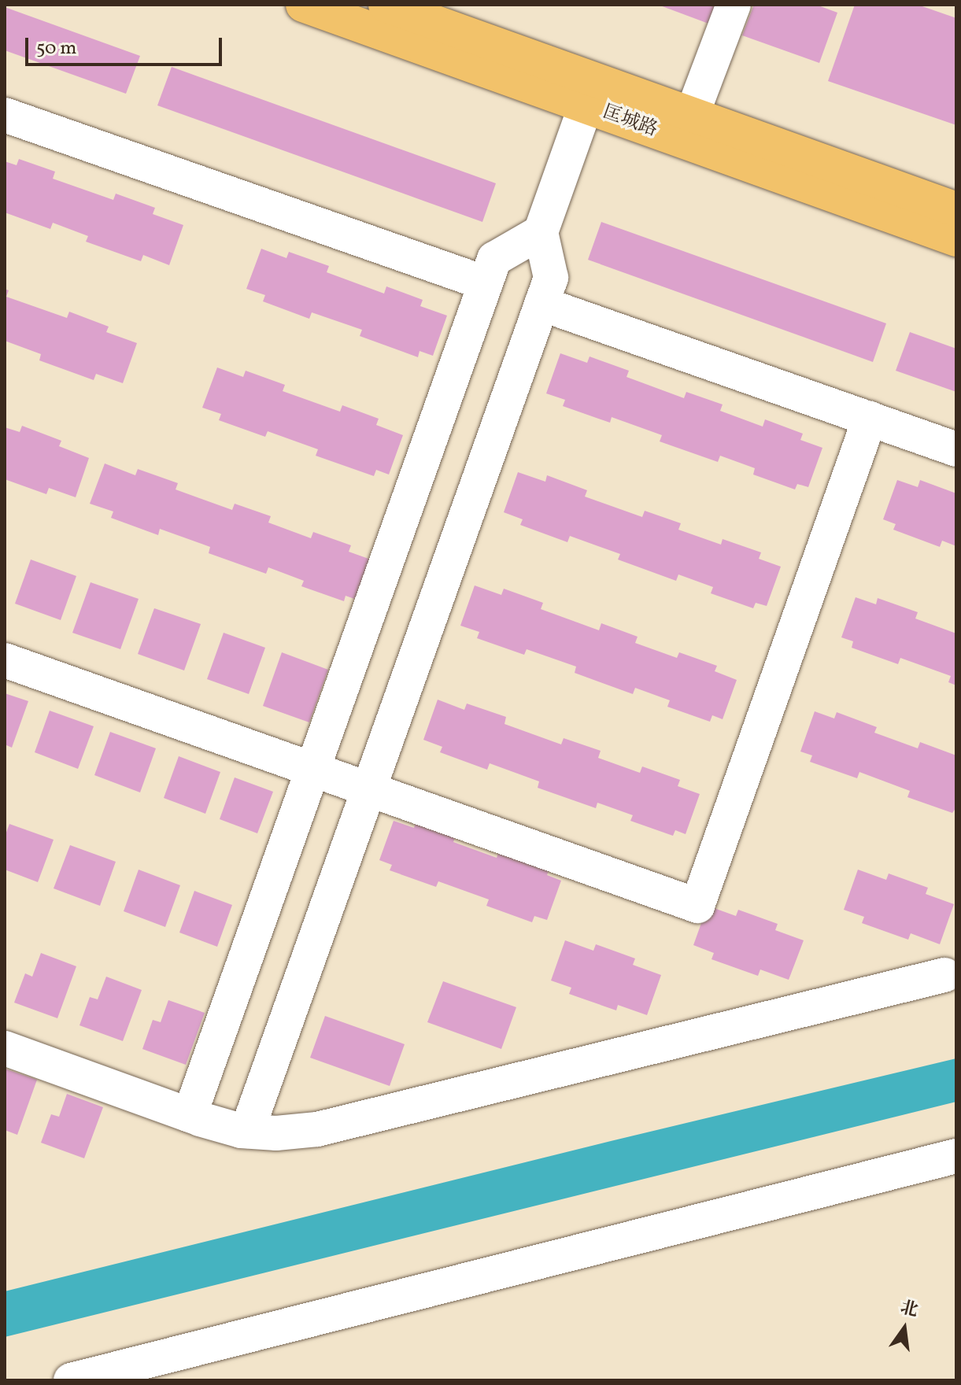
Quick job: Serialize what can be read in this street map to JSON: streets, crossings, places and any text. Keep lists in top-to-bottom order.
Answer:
{
  "streets": {
    "main road": ["匡城路"]
  },
  "scale_bar": "50 m",
  "north": "top"
}
